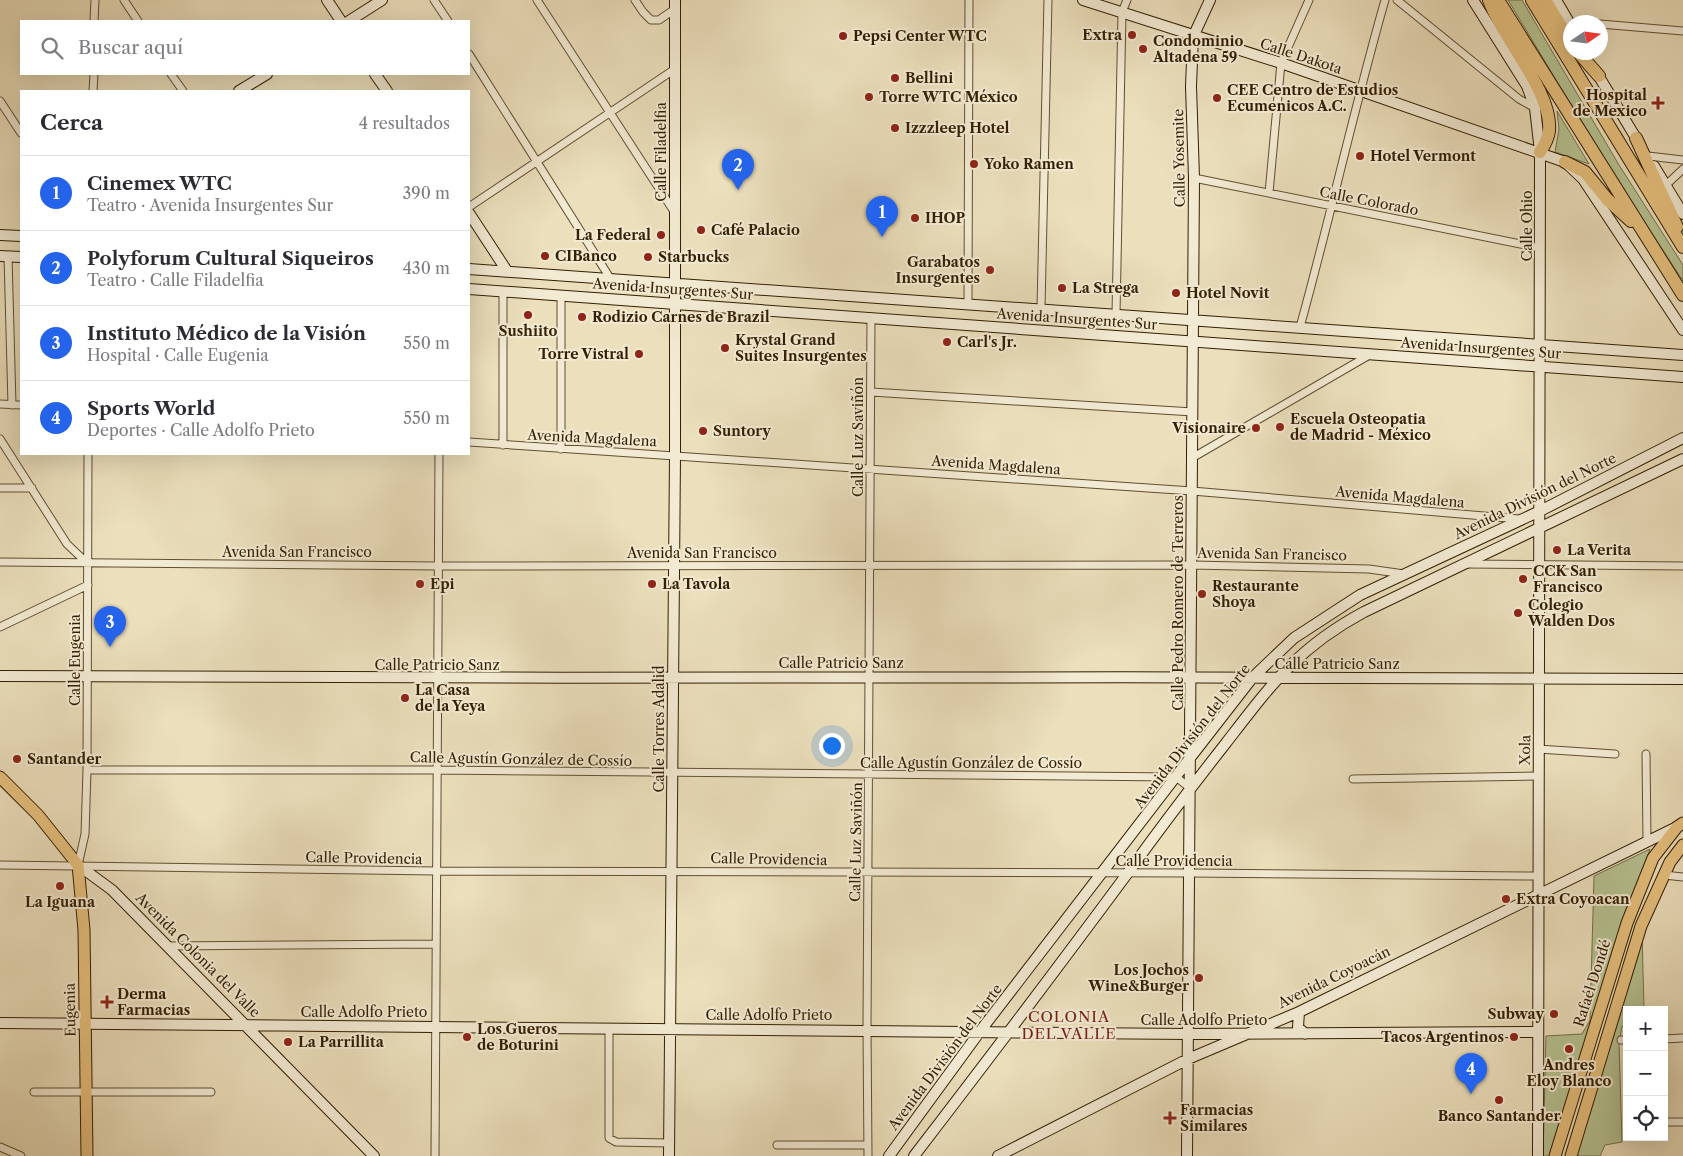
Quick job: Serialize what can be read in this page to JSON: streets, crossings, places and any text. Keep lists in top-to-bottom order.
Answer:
{
  "streets": {
    "main road": ["Avenida Colonia del Valle", "Rafaél Dondé", "Eugenia"],
    "street": [
      "Calle Dakota",
      "Calle Filadelfia",
      "Calle Yosemite",
      "Calle Colorado",
      "Calle Ohio",
      "Avenida Insurgentes Sur",
      "Calle Luz Saviñón",
      "Avenida Magdalena",
      "Avenida División del Norte",
      "Avenida San Francisco",
      "Calle Pedro Romero de Terreros",
      "Calle Eugenia",
      "Calle Patricio Sanz",
      "Calle Torres Adalid",
      "Xola",
      "Calle Agustín González de Cossío",
      "Calle Providencia",
      "Avenida Coyoacán",
      "Calle Adolfo Prieto"
    ]
  },
  "crossings": [
    ["Calle Dakota", "Calle Yosemite"],
    ["Calle Dakota", "Calle Ohio"],
    ["Calle Filadelfia", "Avenida Insurgentes Sur"],
    ["Calle Filadelfia", "Calle Torres Adalid"],
    ["Calle Yosemite", "Calle Colorado"],
    ["Calle Yosemite", "Avenida Insurgentes Sur"],
    ["Calle Yosemite", "Calle Pedro Romero de Terreros"],
    ["Calle Colorado", "Calle Ohio"],
    ["Calle Ohio", "Avenida Insurgentes Sur"],
    ["Calle Ohio", "Xola"],
    ["Avenida Insurgentes Sur", "Calle Luz Saviñón"],
    ["Avenida Insurgentes Sur", "Calle Pedro Romero de Terreros"],
    ["Avenida Insurgentes Sur", "Calle Torres Adalid"],
    ["Avenida Insurgentes Sur", "Xola"],
    ["Calle Luz Saviñón", "Avenida Magdalena"],
    ["Calle Luz Saviñón", "Avenida San Francisco"],
    ["Calle Luz Saviñón", "Calle Patricio Sanz"],
    ["Calle Luz Saviñón", "Calle Agustín González de Cossío"],
    ["Calle Luz Saviñón", "Calle Providencia"],
    ["Calle Luz Saviñón", "Calle Adolfo Prieto"],
    ["Avenida Magdalena", "Avenida División del Norte"],
    ["Avenida Magdalena", "Calle Pedro Romero de Terreros"],
    ["Avenida Magdalena", "Calle Torres Adalid"],
    ["Avenida División del Norte", "Avenida San Francisco"],
    ["Avenida División del Norte", "Calle Pedro Romero de Terreros"],
    ["Avenida División del Norte", "Calle Patricio Sanz"],
    ["Avenida División del Norte", "Xola"],
    ["Avenida División del Norte", "Calle Agustín González de Cossío"],
    ["Avenida División del Norte", "Calle Providencia"],
    ["Avenida División del Norte", "Calle Adolfo Prieto"],
    ["Avenida San Francisco", "Calle Pedro Romero de Terreros"],
    ["Avenida San Francisco", "Calle Eugenia"],
    ["Avenida San Francisco", "Calle Torres Adalid"],
    ["Calle Pedro Romero de Terreros", "Calle Patricio Sanz"],
    ["Calle Pedro Romero de Terreros", "Calle Providencia"],
    ["Calle Pedro Romero de Terreros", "Avenida Coyoacán"],
    ["Calle Pedro Romero de Terreros", "Calle Adolfo Prieto"],
    ["Calle Eugenia", "Calle Patricio Sanz"],
    ["Calle Eugenia", "Calle Agustín González de Cossío"],
    ["Calle Eugenia", "Calle Providencia"],
    ["Calle Eugenia", "Avenida Colonia del Valle"],
    ["Calle Eugenia", "Eugenia"],
    ["Calle Patricio Sanz", "Calle Torres Adalid"],
    ["Calle Patricio Sanz", "Xola"],
    ["Calle Torres Adalid", "Calle Agustín González de Cossío"],
    ["Calle Torres Adalid", "Calle Providencia"],
    ["Calle Torres Adalid", "Calle Adolfo Prieto"],
    ["Xola", "Calle Providencia"],
    ["Xola", "Avenida Coyoacán"],
    ["Xola", "Calle Adolfo Prieto"],
    ["Calle Providencia", "Avenida Colonia del Valle"],
    ["Calle Providencia", "Eugenia"],
    ["Avenida Colonia del Valle", "Eugenia"],
    ["Avenida Colonia del Valle", "Calle Adolfo Prieto"],
    ["Avenida Coyoacán", "Rafaél Dondé"],
    ["Avenida Coyoacán", "Calle Adolfo Prieto"],
    ["Eugenia", "Calle Adolfo Prieto"]
  ],
  "districts": ["COLONIA DEL VALLE"],
  "places": {
    "other": [
      "Extra",
      "Pepsi Center WTC",
      "Condominio Altadena 59",
      "Bellini",
      "Torre WTC México",
      "CEE Centro de Estudios Ecumenicos A.C.",
      "Izzzleep Hotel",
      "Hotel Vermont",
      "Yoko Ramen",
      "IHOP",
      "Café Palacio",
      "La Federal",
      "CIBanco",
      "Starbucks",
      "Garabatos Insurgentes",
      "La Strega",
      "Hotel Novit",
      "Sushiito",
      "Rodizio Carnes de Brazil",
      "Carl's Jr.",
      "Krystal Grand Suites Insurgentes",
      "Torre Vistral",
      "Escuela Osteopatia de Madrid - México",
      "Visionaire",
      "Suntory",
      "La Verita",
      "CCK San Francisco",
      "Epi",
      "La Tavola",
      "Restaurante Shoya",
      "Colegio Walden Dos",
      "La Casa de la Yeya",
      "Santander",
      "La Iguana",
      "Extra Coyoacan",
      "Los Jochos Wine&Burger",
      "Subway",
      "Los Gueros de Boturini",
      "Tacos Argentinos",
      "La Parrillita",
      "Andres Eloy Blanco",
      "Banco Santander"
    ],
    "health": ["Hospital de Mexico", "Derma Farmacias", "Farmacias Similares"]
  },
  "north": "right",
  "page": {
    "search": "Buscar aquí",
    "heading": ["Cerca", "4 resultados"],
    "pins": [
      "2",
      "1",
      "3",
      "4"
    ],
    "list": [
      {
        "mark": "1",
        "name": "Cinemex WTC",
        "note": "Teatro · Avenida Insurgentes Sur",
        "value": "390 m"
      },
      {
        "mark": "2",
        "name": "Polyforum Cultural Siqueiros",
        "note": "Teatro · Calle Filadelfia",
        "value": "430 m"
      },
      {
        "mark": "3",
        "name": "Instituto Médico de la Visión",
        "note": "Hospital · Calle Eugenia",
        "value": "550 m"
      },
      {
        "mark": "4",
        "name": "Sports World",
        "note": "Deportes · Calle Adolfo Prieto",
        "value": "550 m"
      }
    ],
    "map_buttons": ["+", "−"]
  }
}
